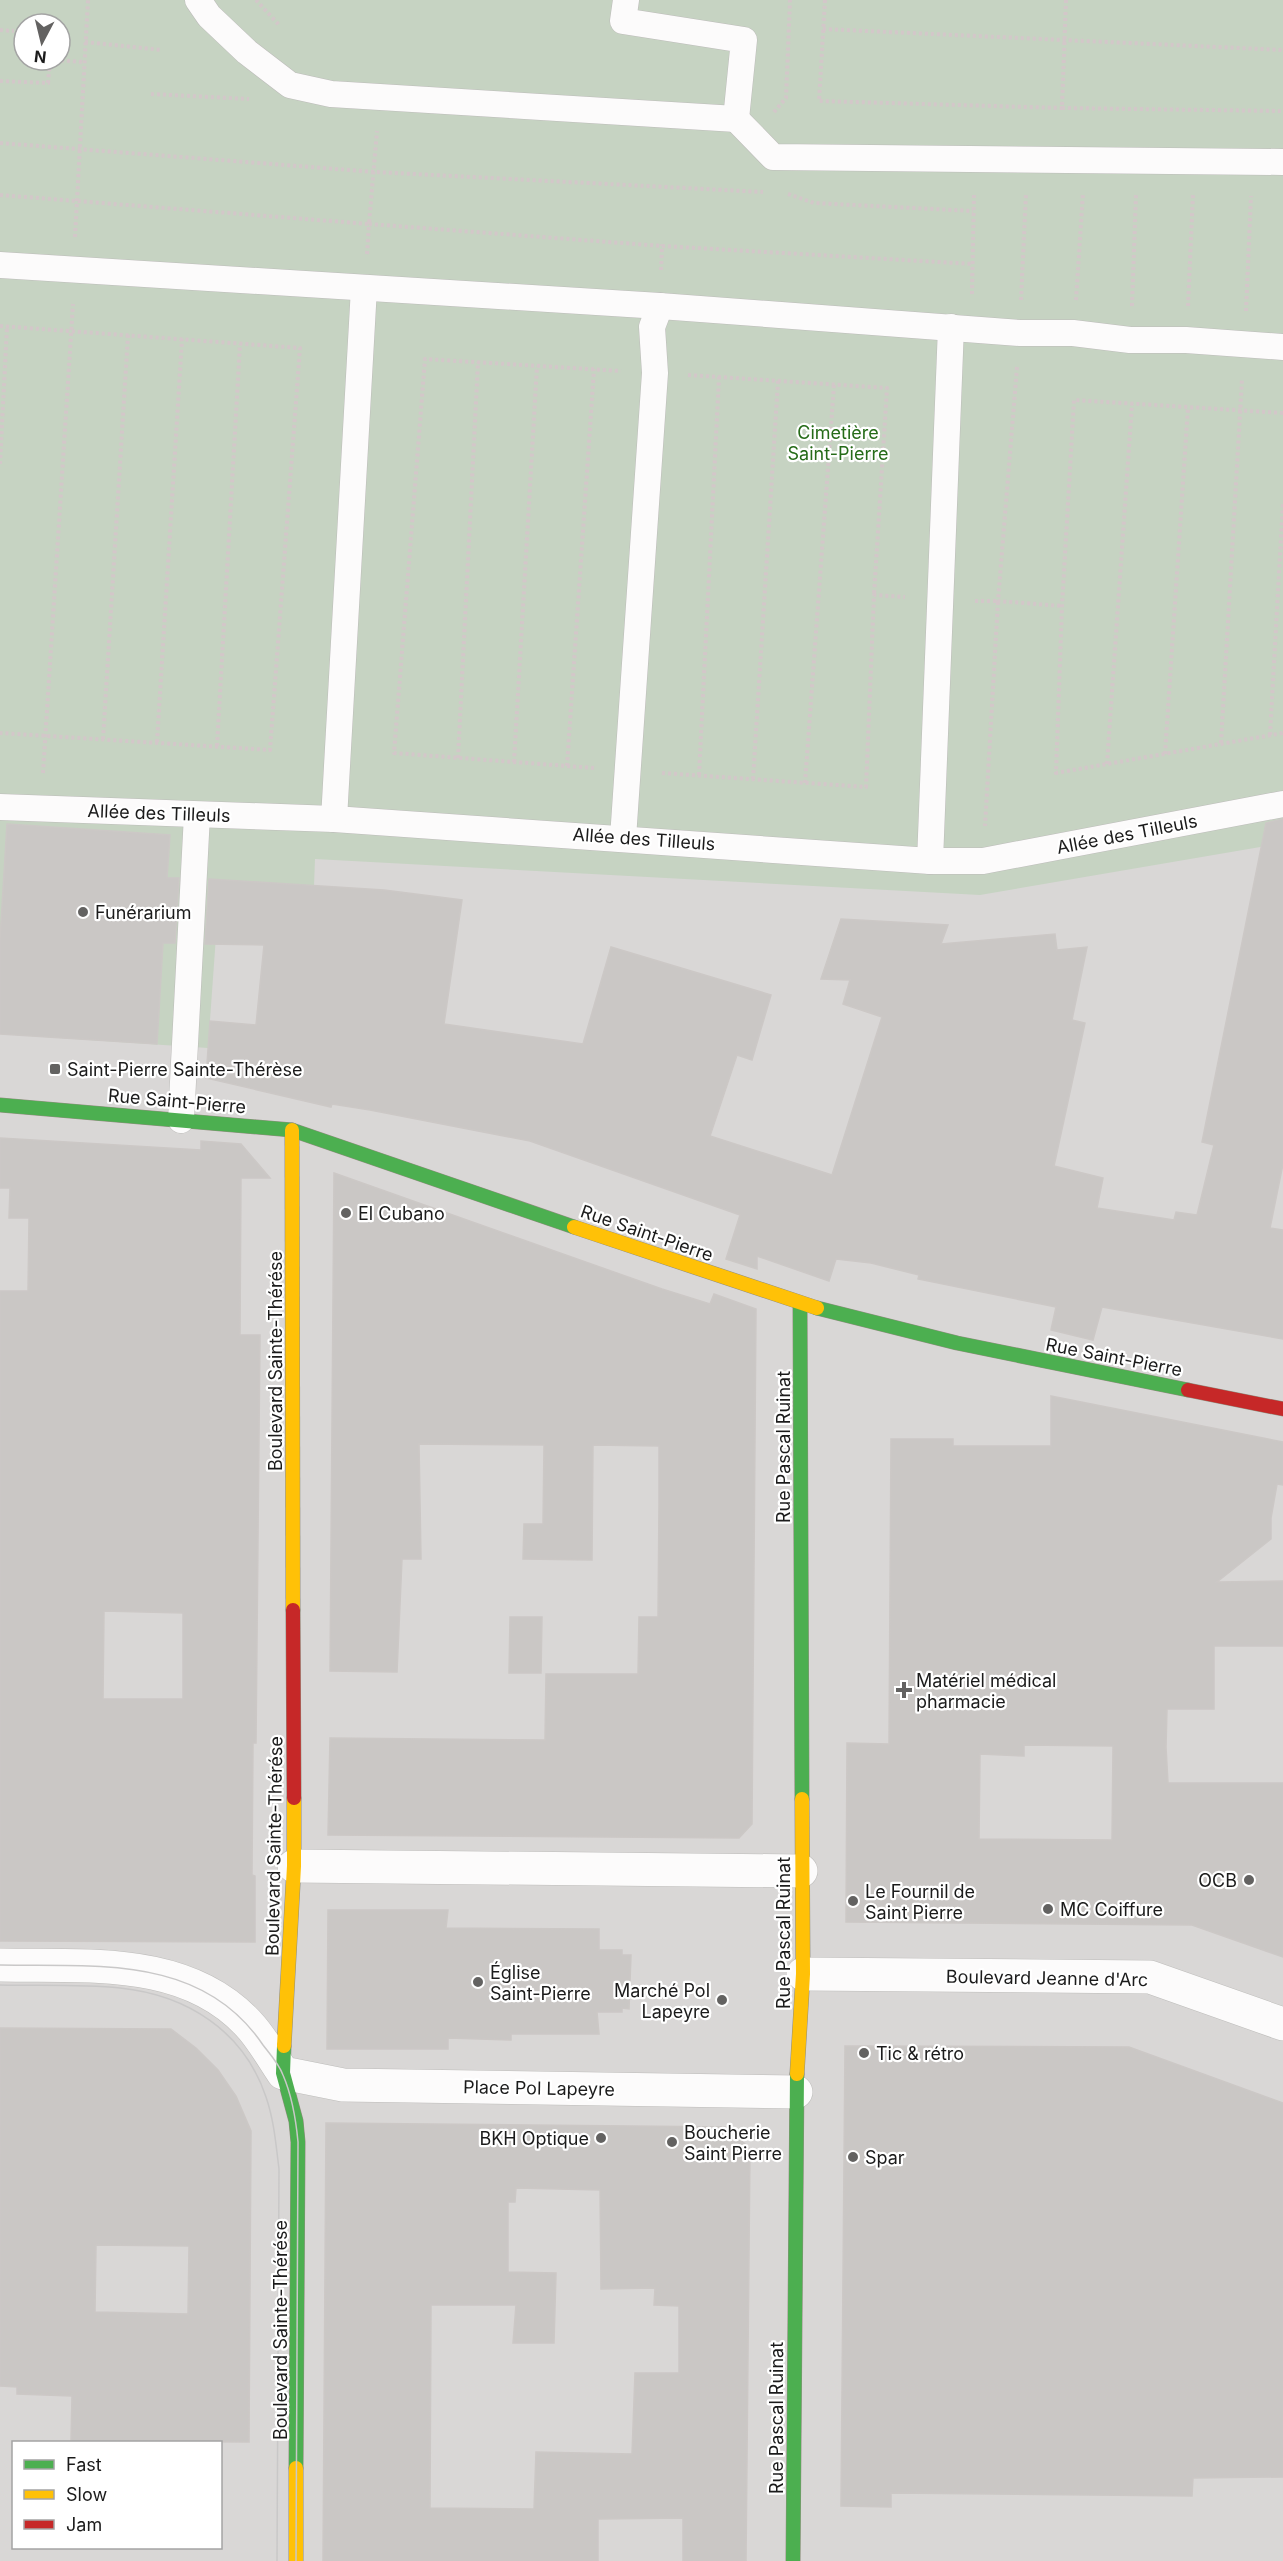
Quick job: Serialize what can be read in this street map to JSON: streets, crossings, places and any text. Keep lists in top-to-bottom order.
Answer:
{
  "streets": {
    "street": [
      "Rue Saint-Pierre",
      "Boulevard Sainte-Thérése",
      "Rue Pascal Ruinat",
      "Boulevard Jeanne d'Arc",
      "Place Pol Lapeyre"
    ],
    "lane": ["Allée des Tilleuls"]
  },
  "crossings": [
    ["Rue Saint-Pierre", "Boulevard Sainte-Thérése"],
    ["Rue Saint-Pierre", "Rue Pascal Ruinat"],
    ["Boulevard Sainte-Thérése", "Place Pol Lapeyre"],
    ["Rue Pascal Ruinat", "Boulevard Jeanne d'Arc"],
    ["Rue Pascal Ruinat", "Place Pol Lapeyre"]
  ],
  "parks": ["Cimetière Saint-Pierre"],
  "places": {
    "other": [
      "Funérarium",
      "El Cubano",
      "OCB",
      "Le Fournil de Saint Pierre",
      "MC Coiffure",
      "Église Saint-Pierre",
      "Marché Pol Lapeyre",
      "Tic & rétro",
      "BKH Optique",
      "Boucherie Saint Pierre",
      "Spar"
    ],
    "transit": ["Saint-Pierre Sainte-Thérèse"],
    "health": ["Matériel médical pharmacie"]
  },
  "legend": ["Fast", "Slow", "Jam"],
  "north": "bottom"
}
